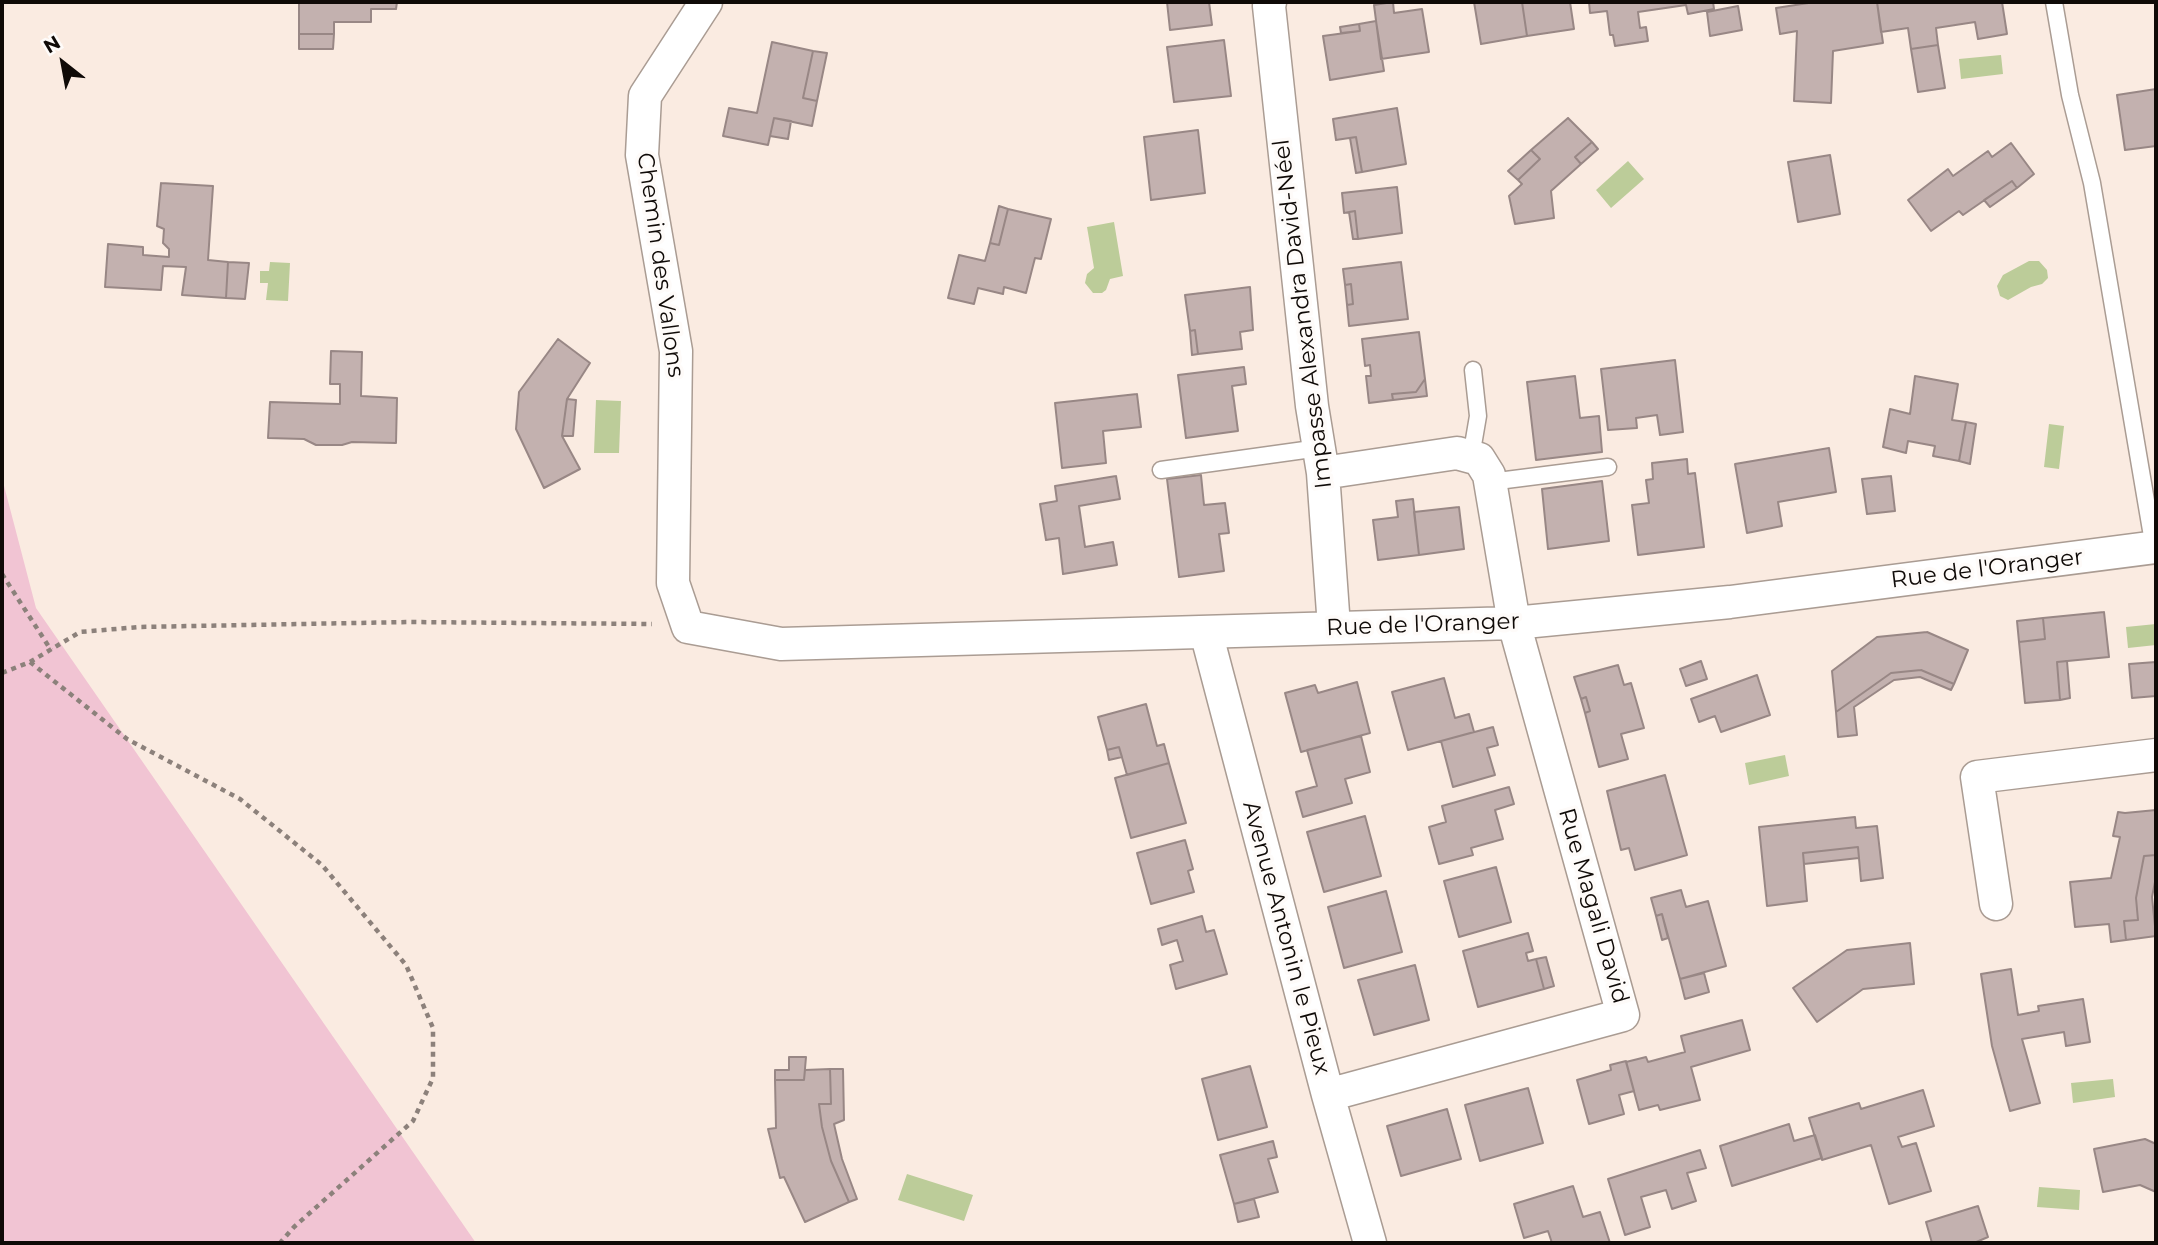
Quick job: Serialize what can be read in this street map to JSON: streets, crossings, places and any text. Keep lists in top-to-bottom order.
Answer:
{
  "streets": {
    "street": [
      "Chemin des Vallons",
      "Impasse Alexandra David-Néel",
      "Rue de l'Oranger",
      "Rue Magali David",
      "Avenue Antonin le Pieux"
    ]
  },
  "crossings": [
    ["Chemin des Vallons", "Rue de l'Oranger"],
    ["Impasse Alexandra David-Néel", "Rue de l'Oranger"],
    ["Rue de l'Oranger", "Rue Magali David"],
    ["Rue de l'Oranger", "Avenue Antonin le Pieux"],
    ["Rue Magali David", "Avenue Antonin le Pieux"]
  ],
  "north": "top left"
}
